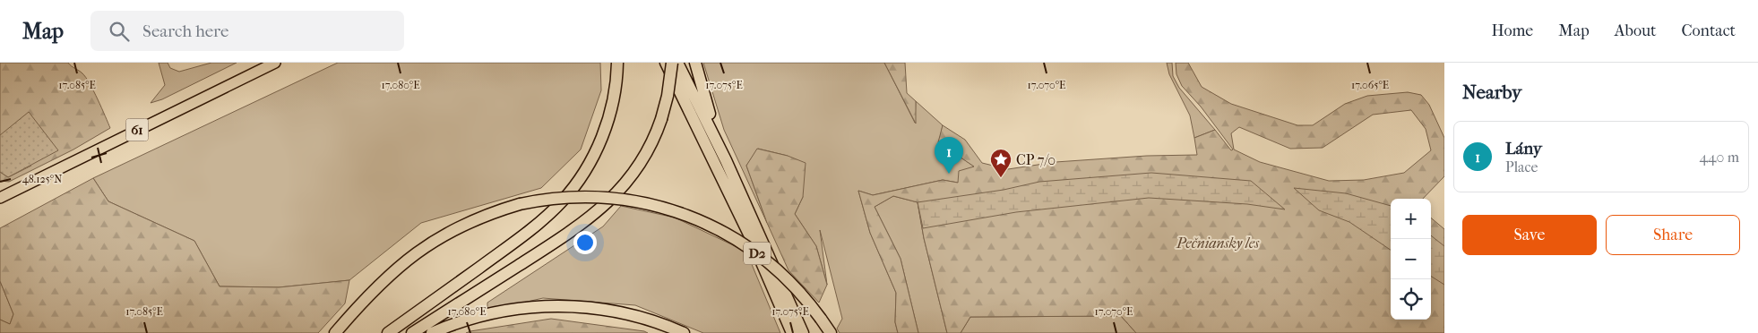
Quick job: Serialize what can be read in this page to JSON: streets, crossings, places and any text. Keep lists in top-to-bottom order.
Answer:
{
  "streets": {
    "highway": ["D2"],
    "main road": ["61"]
  },
  "parks": ["Pečniansky les"],
  "places": {
    "place": ["CP 7/0"]
  },
  "page": {
    "header": "Map",
    "search": "Search here",
    "nav": [
      "Home",
      "Map",
      "About",
      "Contact"
    ],
    "heading": "Nearby",
    "list": [
      {
        "mark": "1",
        "name": "Lány",
        "note": "Place",
        "value": "440 m"
      }
    ],
    "pins": "1",
    "map_buttons": ["+", "−"],
    "buttons": ["Save", "Share"]
  },
  "coordinates": [
    "17.085°E",
    "17.080°E",
    "17.075°E",
    "17.070°E",
    "17.065°E",
    "48.125°N"
  ]
}
